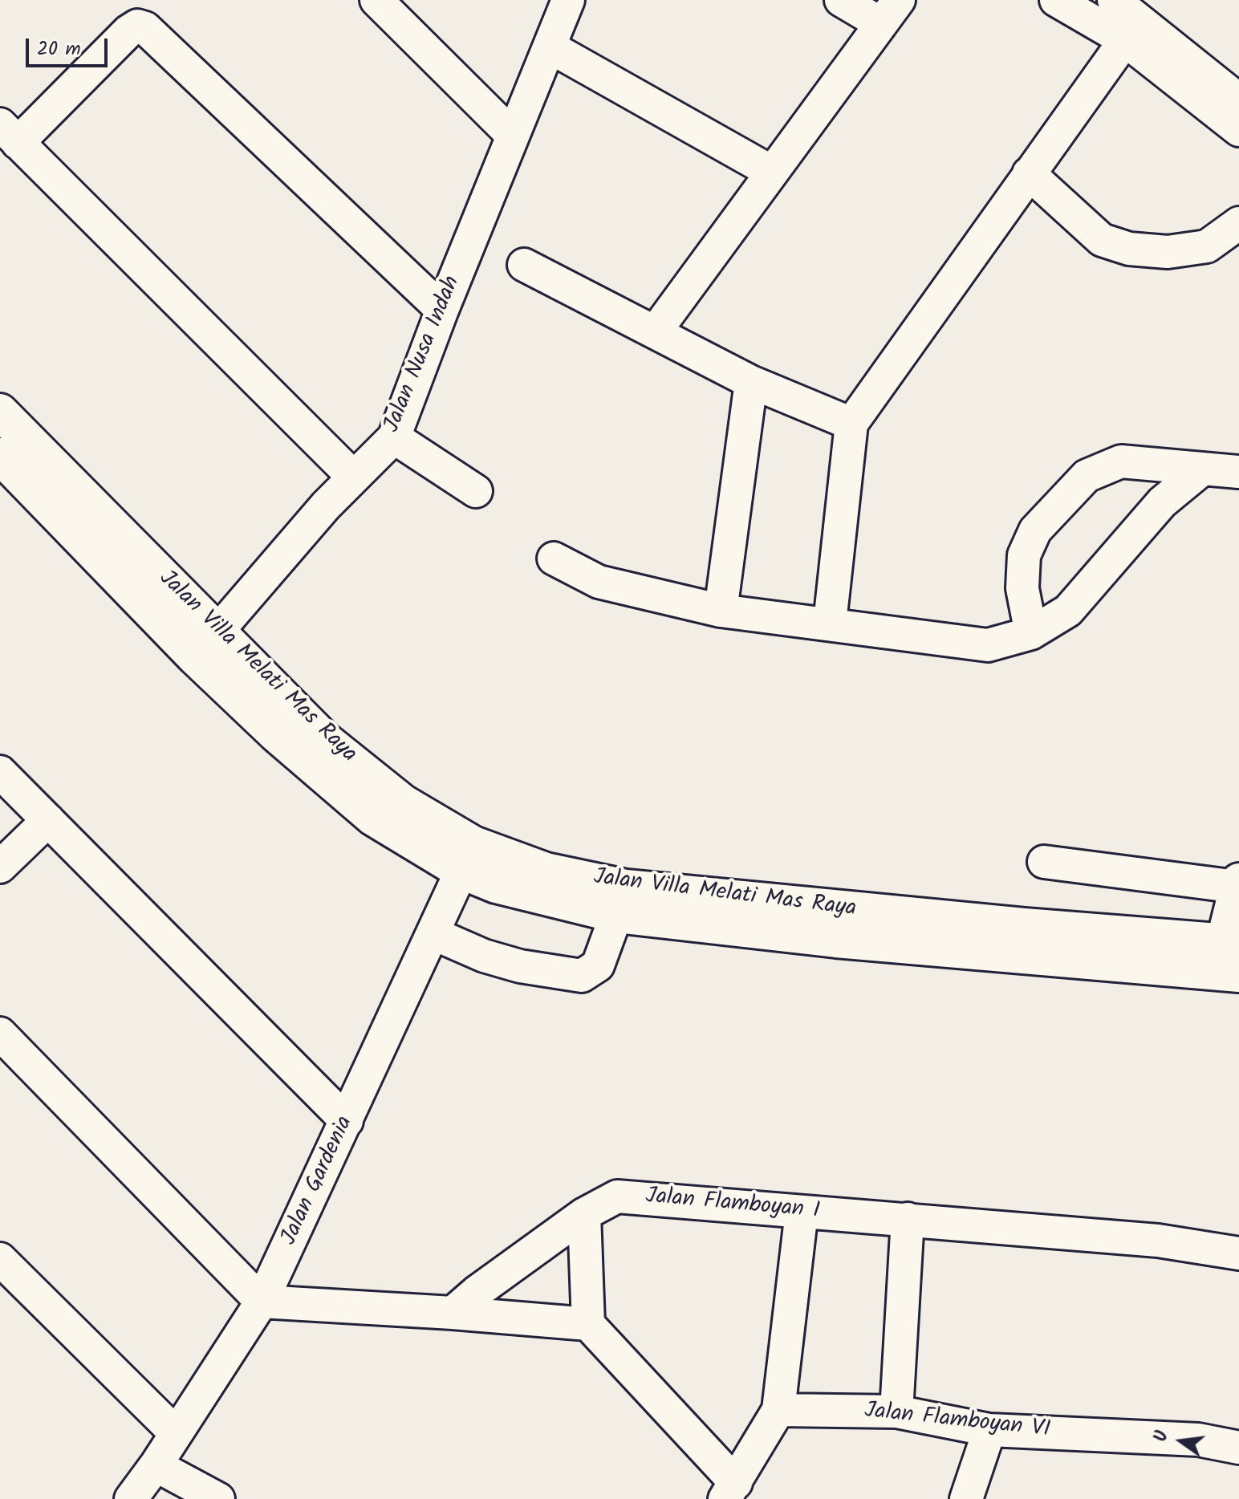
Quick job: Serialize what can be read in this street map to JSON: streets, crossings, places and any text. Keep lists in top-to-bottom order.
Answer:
{
  "streets": {
    "street": [
      "Jalan Nusa Indah",
      "Jalan Villa Melati Mas Raya",
      "Jalan Gardenia",
      "Jalan Flamboyan I",
      "Jalan Flamboyan VI"
    ]
  },
  "crossings": [
    ["Jalan Nusa Indah", "Jalan Villa Melati Mas Raya"],
    ["Jalan Villa Melati Mas Raya", "Jalan Gardenia"]
  ],
  "scale_bar": "20 m",
  "north": "left"
}
